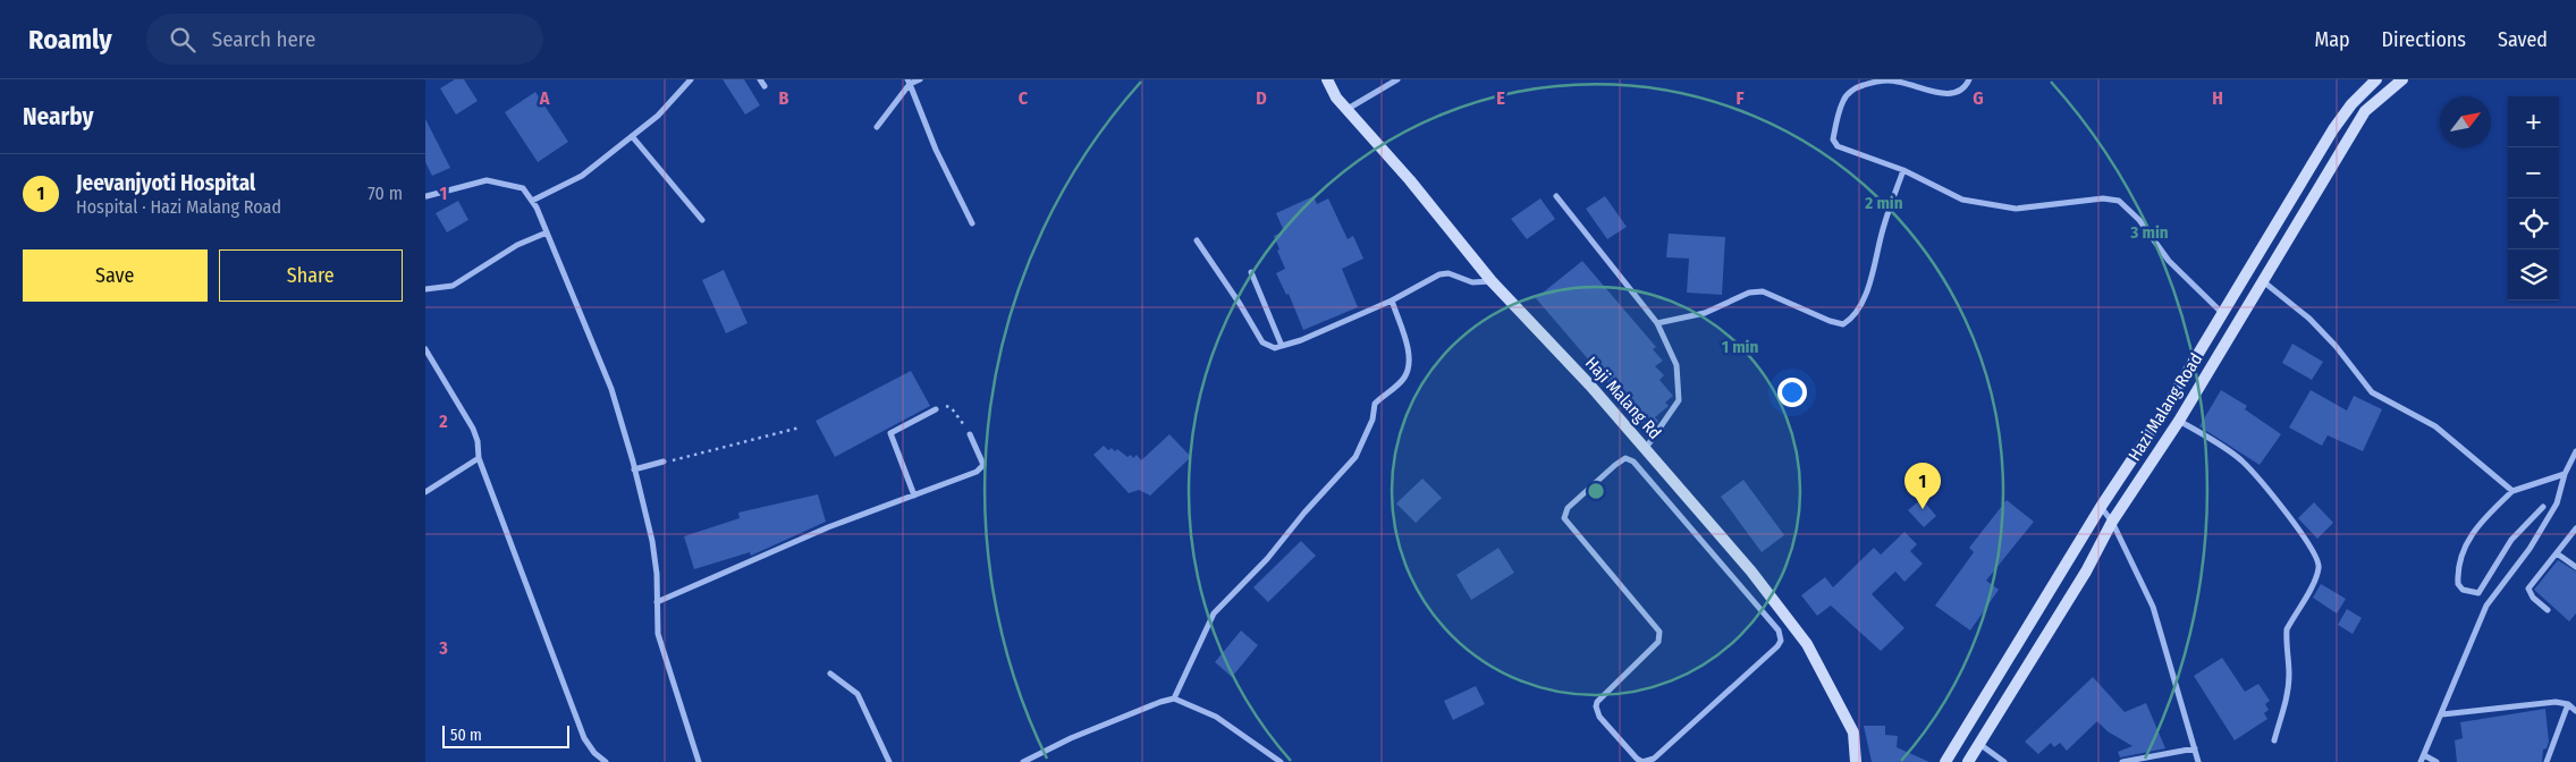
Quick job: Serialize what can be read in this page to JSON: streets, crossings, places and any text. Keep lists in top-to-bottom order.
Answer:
{
  "streets": {
    "main road": ["Haji Malang Rd", "Hazi Malang Road"]
  },
  "scale_bar": "50 m",
  "north": "top right",
  "page": {
    "header": "Roamly",
    "search": "Search here",
    "nav": ["Map", "Directions", "Saved"],
    "heading": "Nearby",
    "map_buttons": ["+", "−"],
    "list": [
      {
        "mark": "1",
        "name": "Jeevanjyoti Hospital",
        "note": "Hospital · Hazi Malang Road",
        "value": "70 m"
      }
    ],
    "buttons": ["Save", "Share"],
    "pins": "1",
    "scale": "50 m"
  },
  "grid": {
    "columns": [
      "A",
      "B",
      "C",
      "D",
      "E",
      "F",
      "G",
      "H"
    ],
    "rows": ["1", "2", "3"]
  },
  "rings": ["2 min", "3 min", "1 min"]
}
